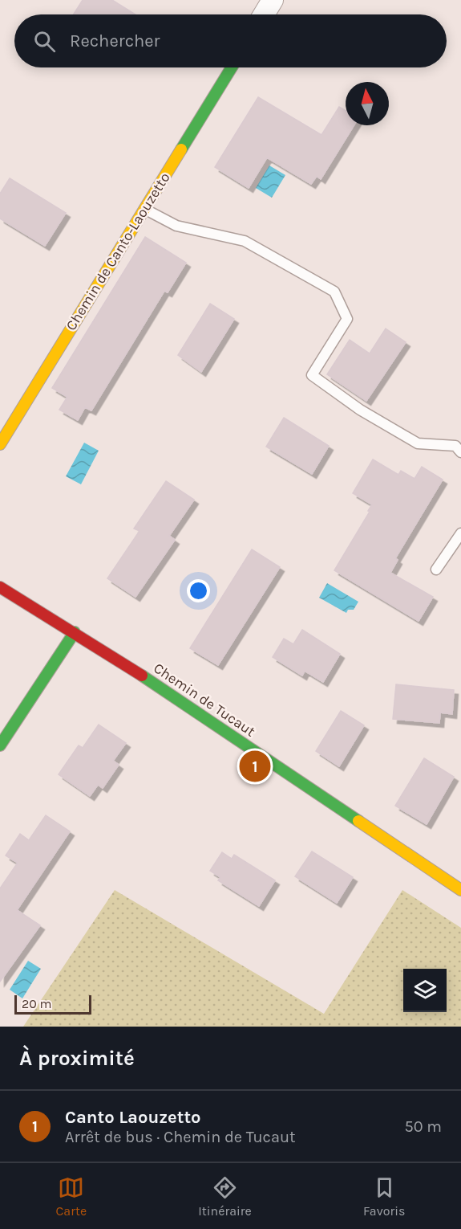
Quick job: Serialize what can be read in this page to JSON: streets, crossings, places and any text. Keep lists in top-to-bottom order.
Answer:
{
  "streets": {
    "street": ["Chemin de Canto-Laouzetto", "Chemin de Tucaut"]
  },
  "scale_bar": "20 m",
  "north": "top",
  "page": {
    "search": "Rechercher",
    "pins": "1",
    "scale": "20 m",
    "heading": "À proximité",
    "list": [
      {
        "mark": "1",
        "name": "Canto Laouzetto",
        "note": "Arrêt de bus · Chemin de Tucaut",
        "value": "50 m"
      }
    ],
    "nav": ["Carte", "Itinéraire", "Favoris"]
  }
}
